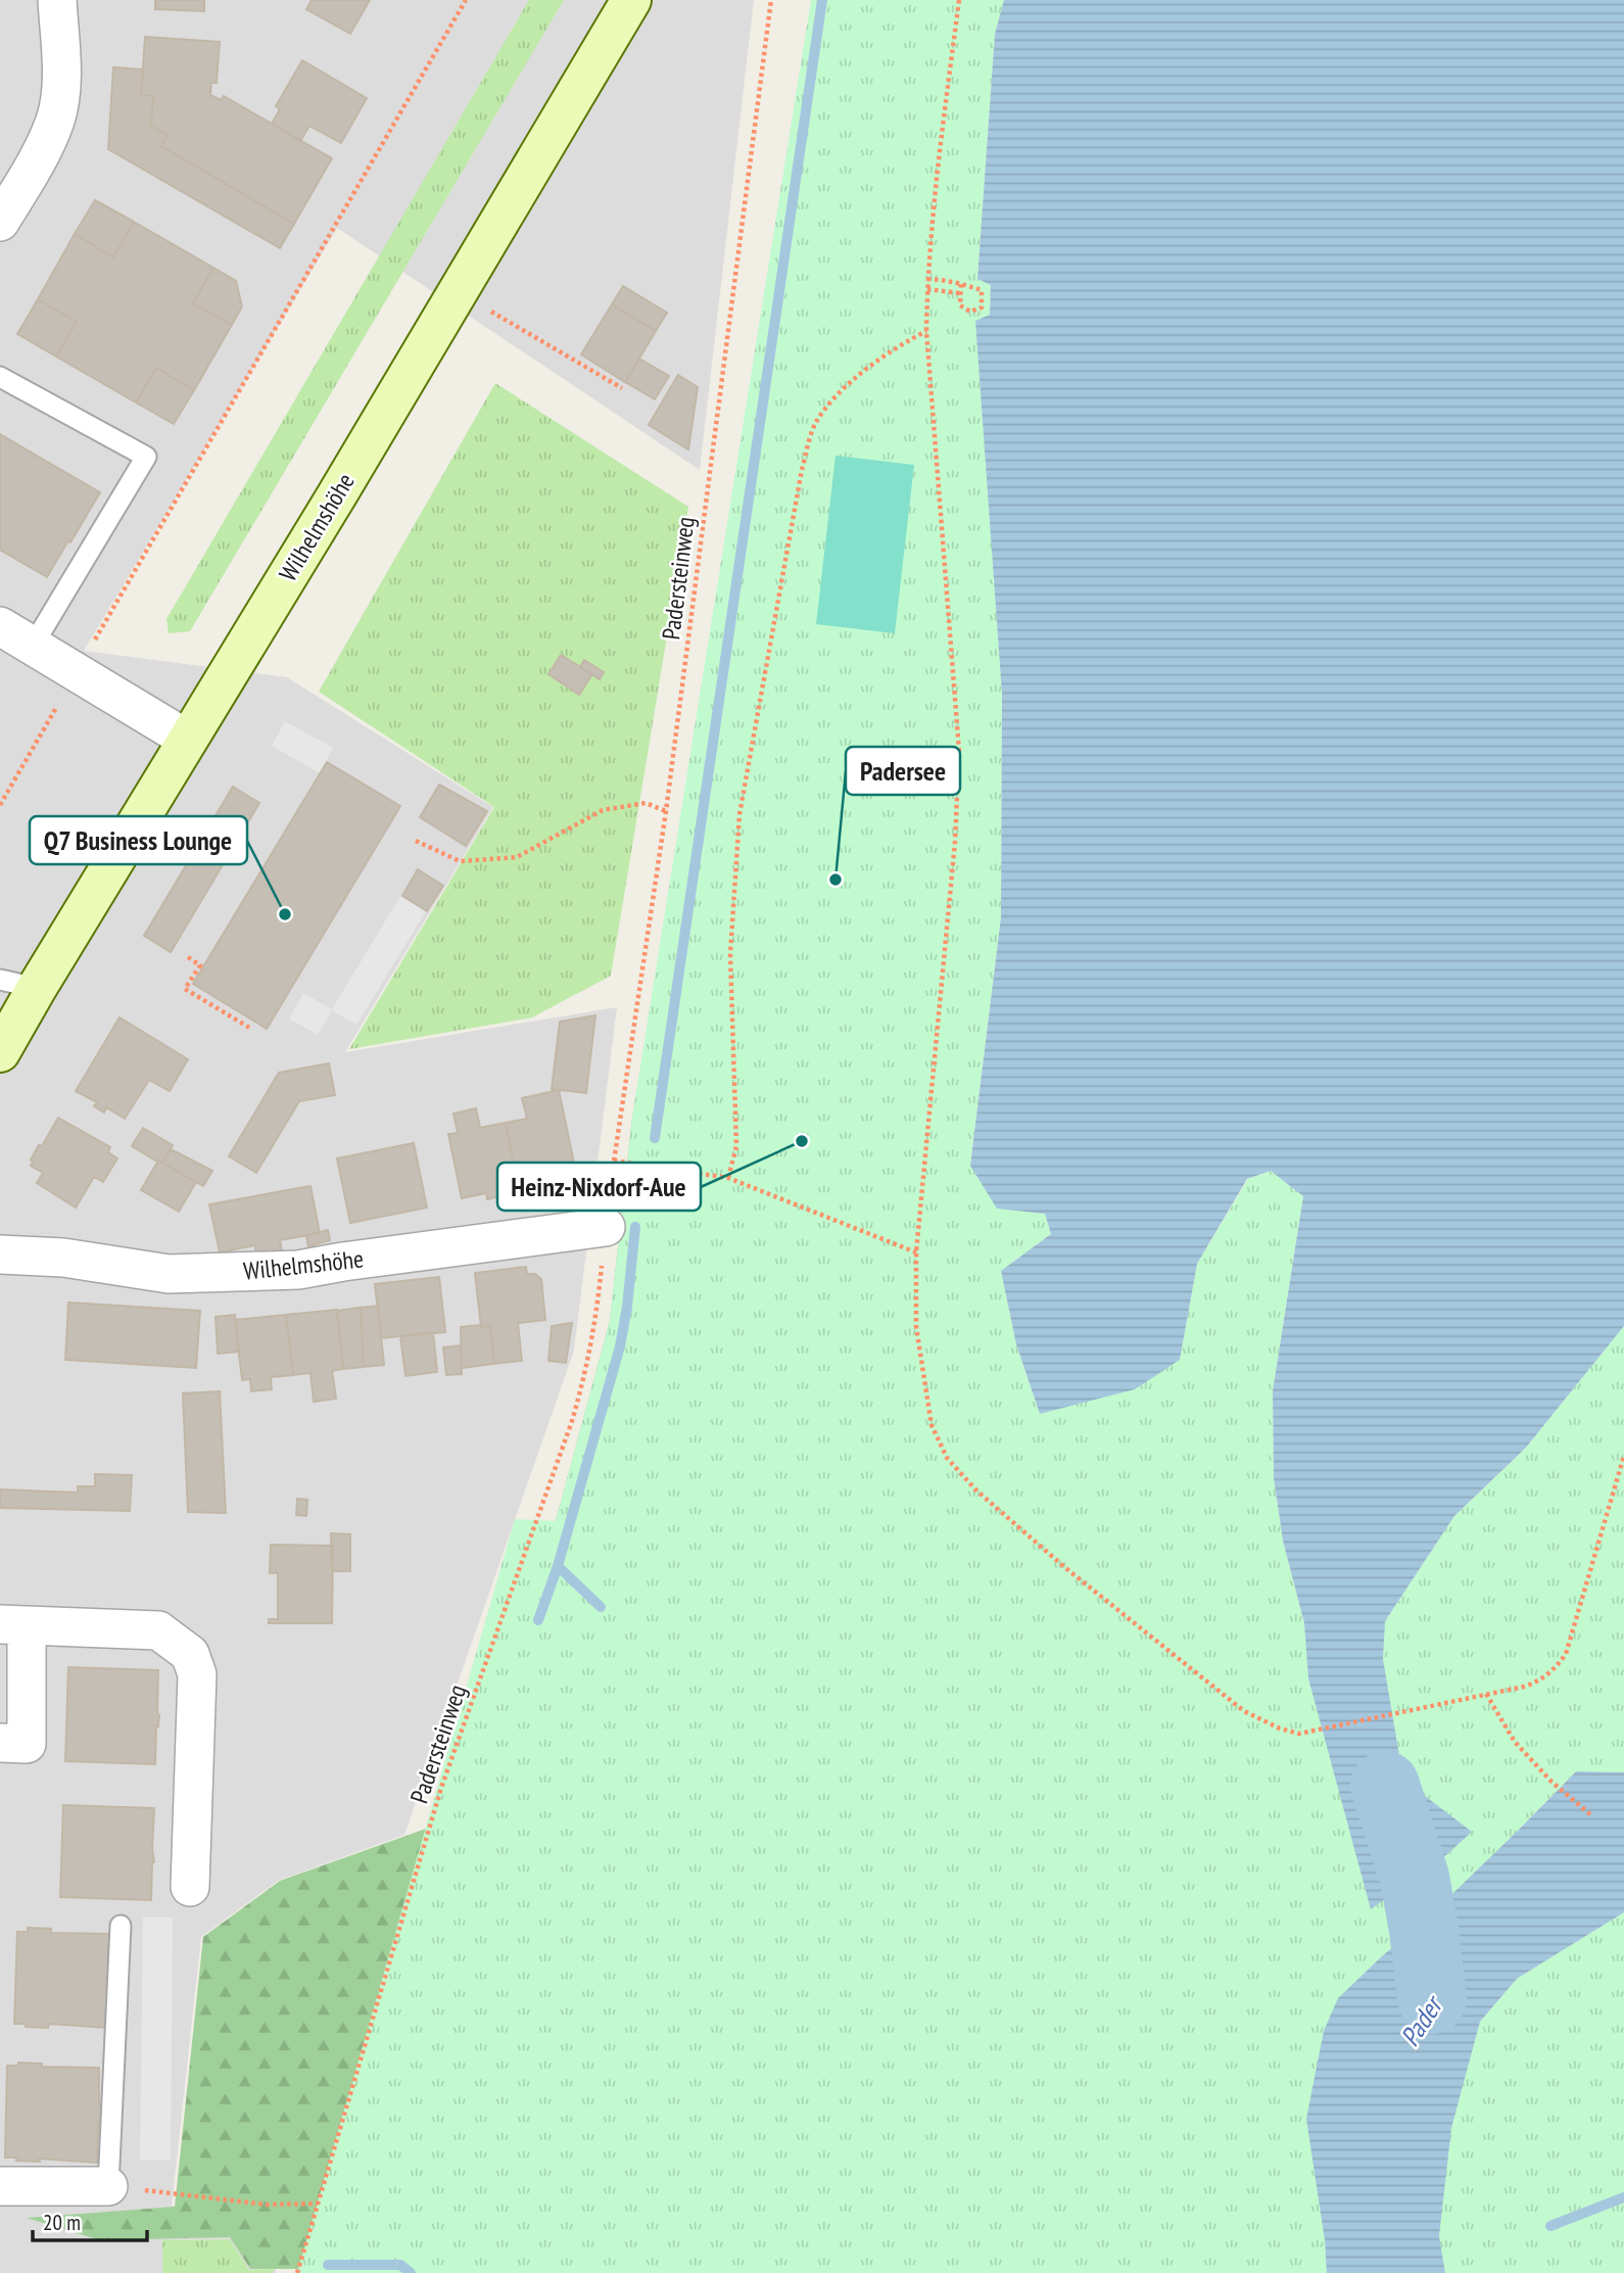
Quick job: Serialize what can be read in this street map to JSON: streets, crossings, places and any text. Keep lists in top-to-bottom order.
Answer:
{
  "streets": {
    "main road": ["Wilhelmshöhe"],
    "path": ["Padersteinweg"]
  },
  "crossings": [
    ["Wilhelmshöhe", "Padersteinweg"]
  ],
  "water": ["Pader"],
  "places": ["Padersee", "Q7 Business Lounge", "Heinz-Nixdorf-Aue"],
  "scale_bar": "20 m"
}
